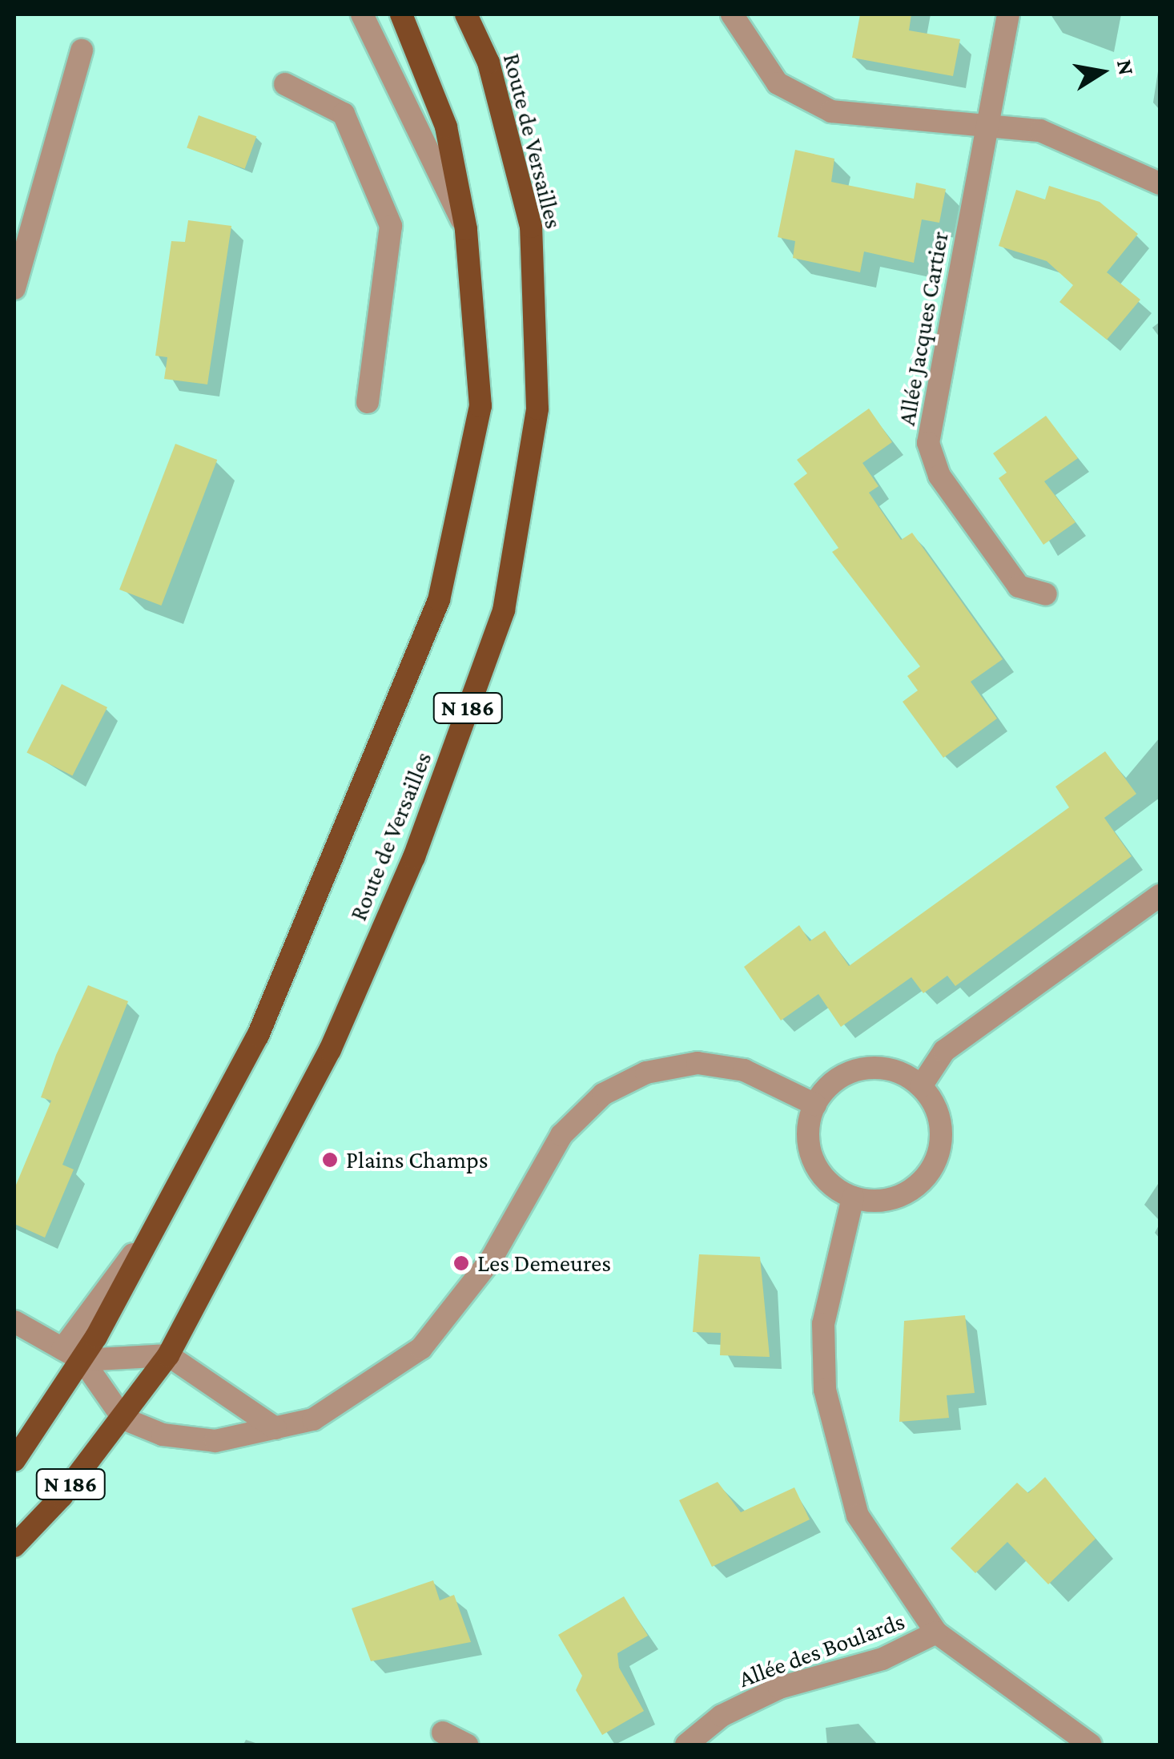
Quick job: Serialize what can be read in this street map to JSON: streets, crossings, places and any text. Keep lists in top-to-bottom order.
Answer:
{
  "streets": {
    "main road": ["Route de Versailles", "N 186"],
    "street": ["Allée Jacques Cartier", "Allée des Boulards"]
  },
  "places": ["Plains Champs", "Les Demeures"],
  "north": "right"
}
